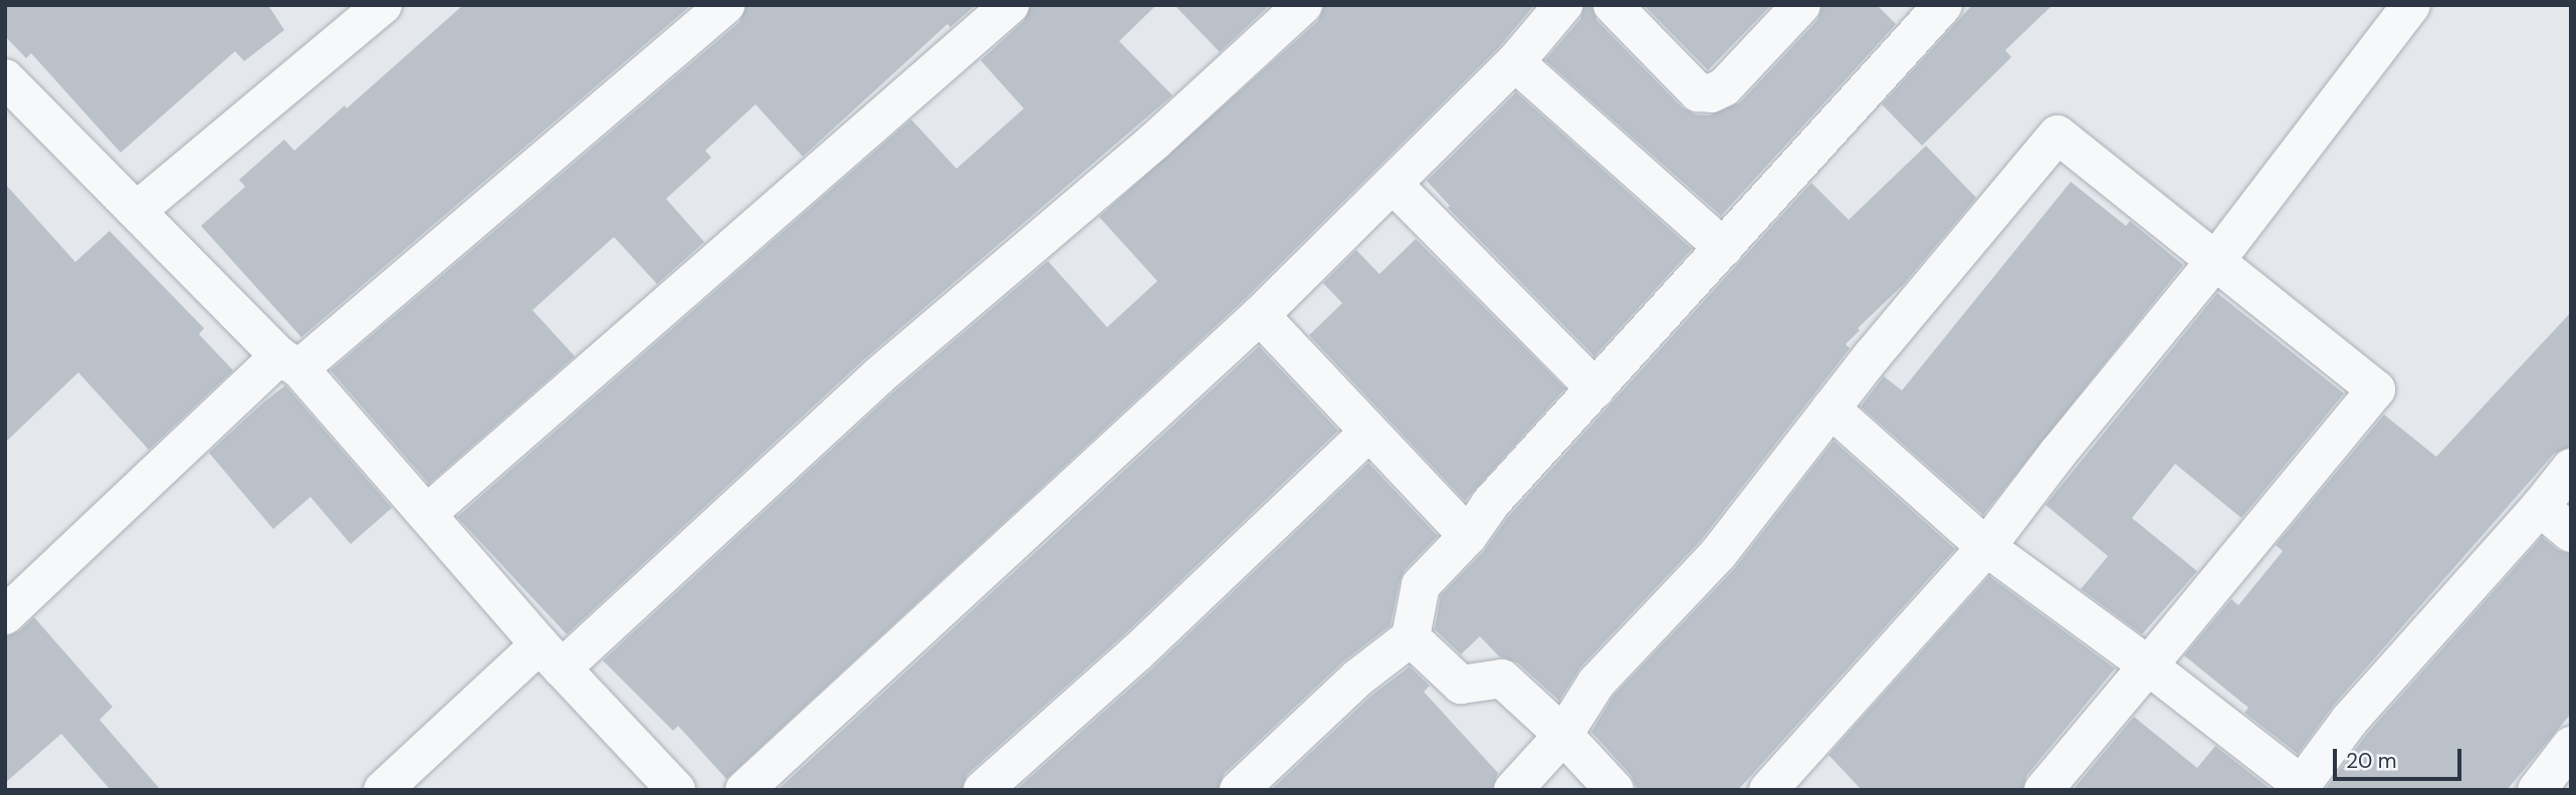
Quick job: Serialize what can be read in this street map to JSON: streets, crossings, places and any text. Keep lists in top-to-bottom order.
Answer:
{
  "scale_bar": "20 m"
}
